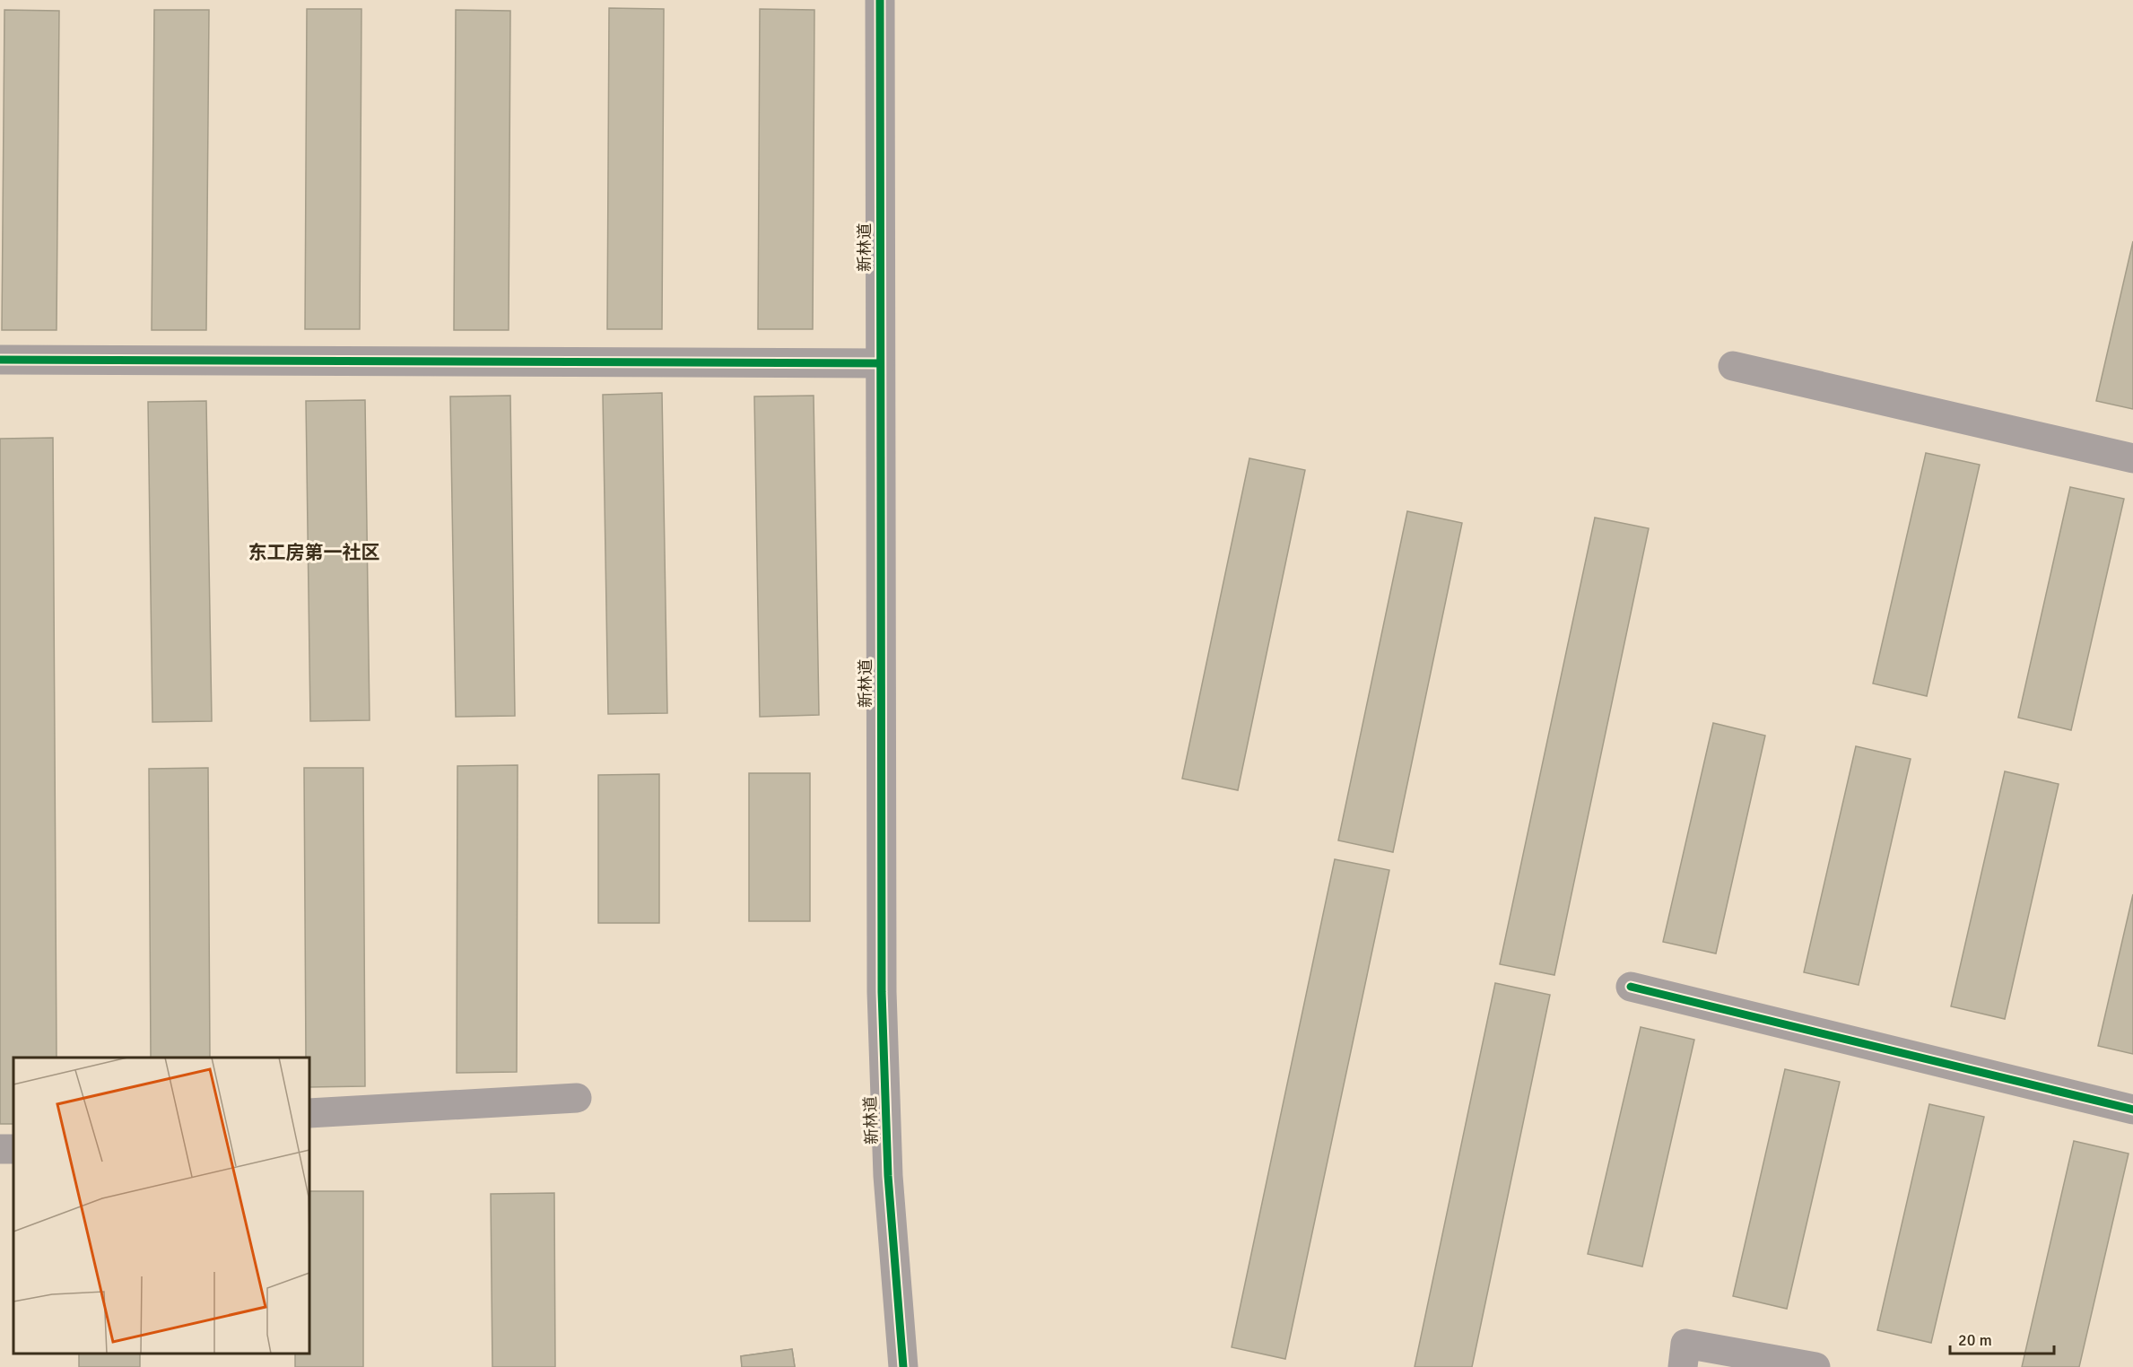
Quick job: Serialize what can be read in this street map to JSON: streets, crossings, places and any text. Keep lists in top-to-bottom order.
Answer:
{
  "streets": {
    "street": ["新林道"]
  },
  "districts": ["东工房第一社区"],
  "scale_bar": "20 m"
}
